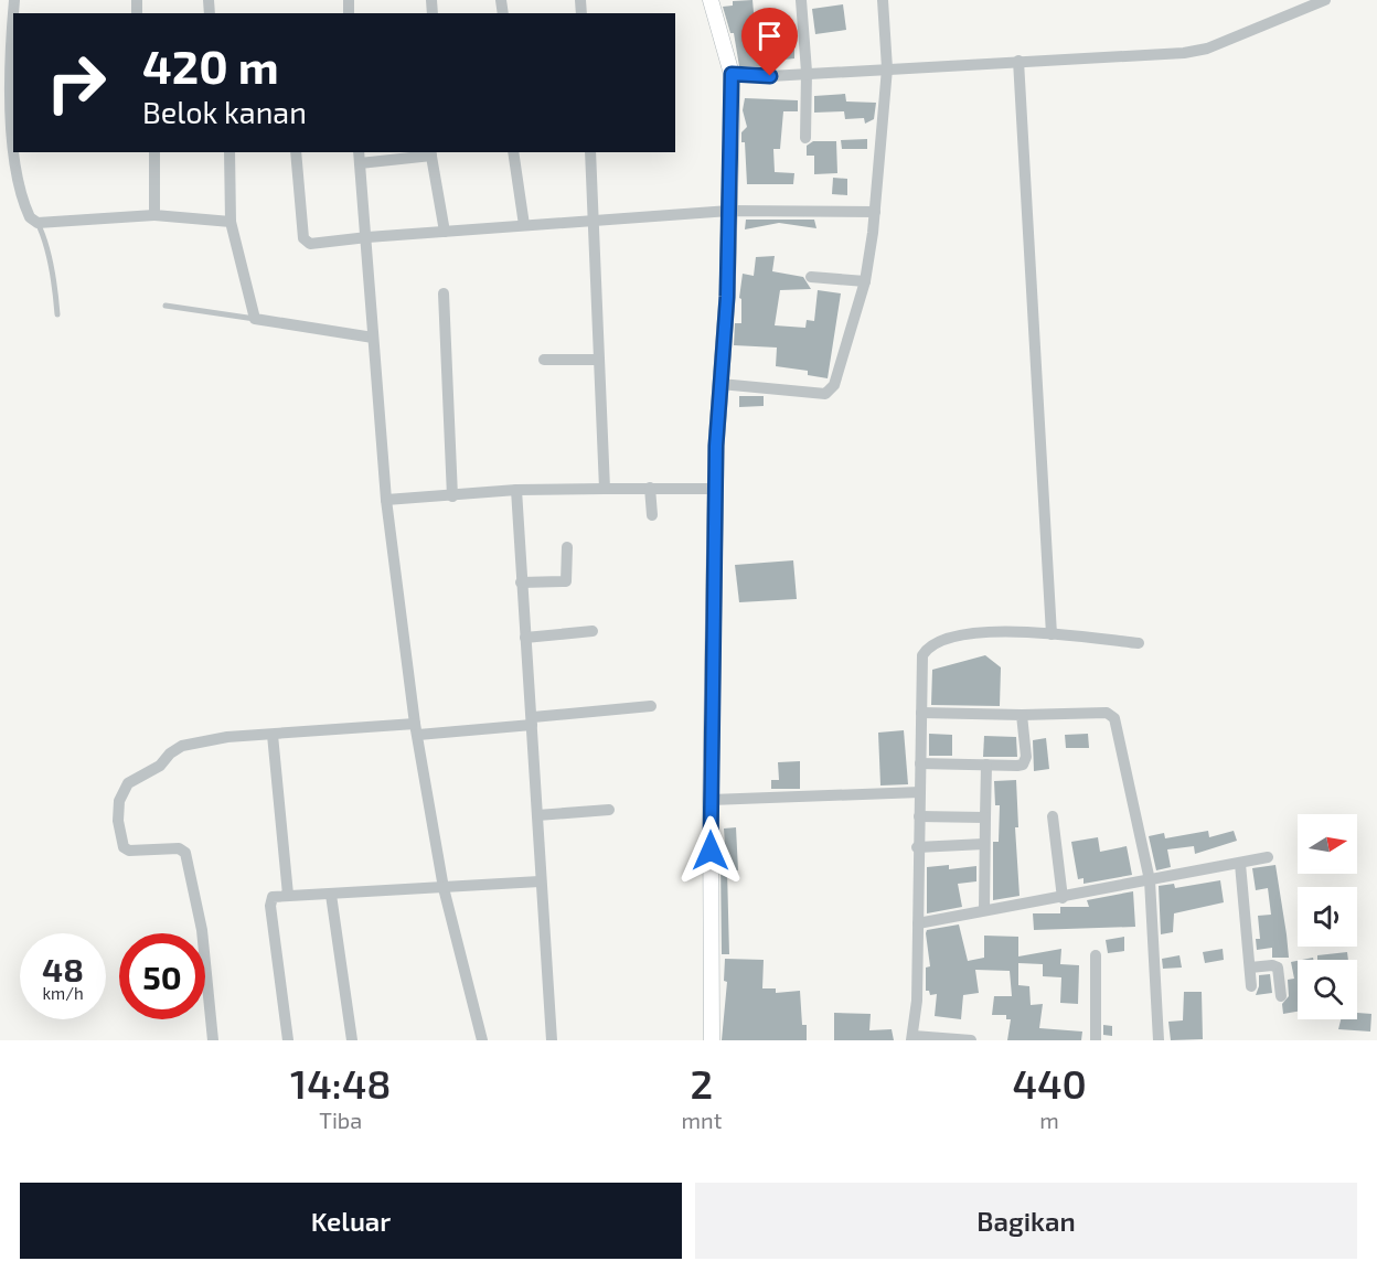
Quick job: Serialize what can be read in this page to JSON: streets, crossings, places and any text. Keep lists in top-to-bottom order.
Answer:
{
  "north": "right",
  "page": {
    "turn": ["420 m", "Belok kanan"],
    "speed": "48 km/h",
    "limit": "50",
    "eta": [
      "14:48",
      "Tiba",
      "2",
      "mnt",
      "440",
      "m"
    ],
    "buttons": ["Keluar", "Bagikan"]
  }
}
